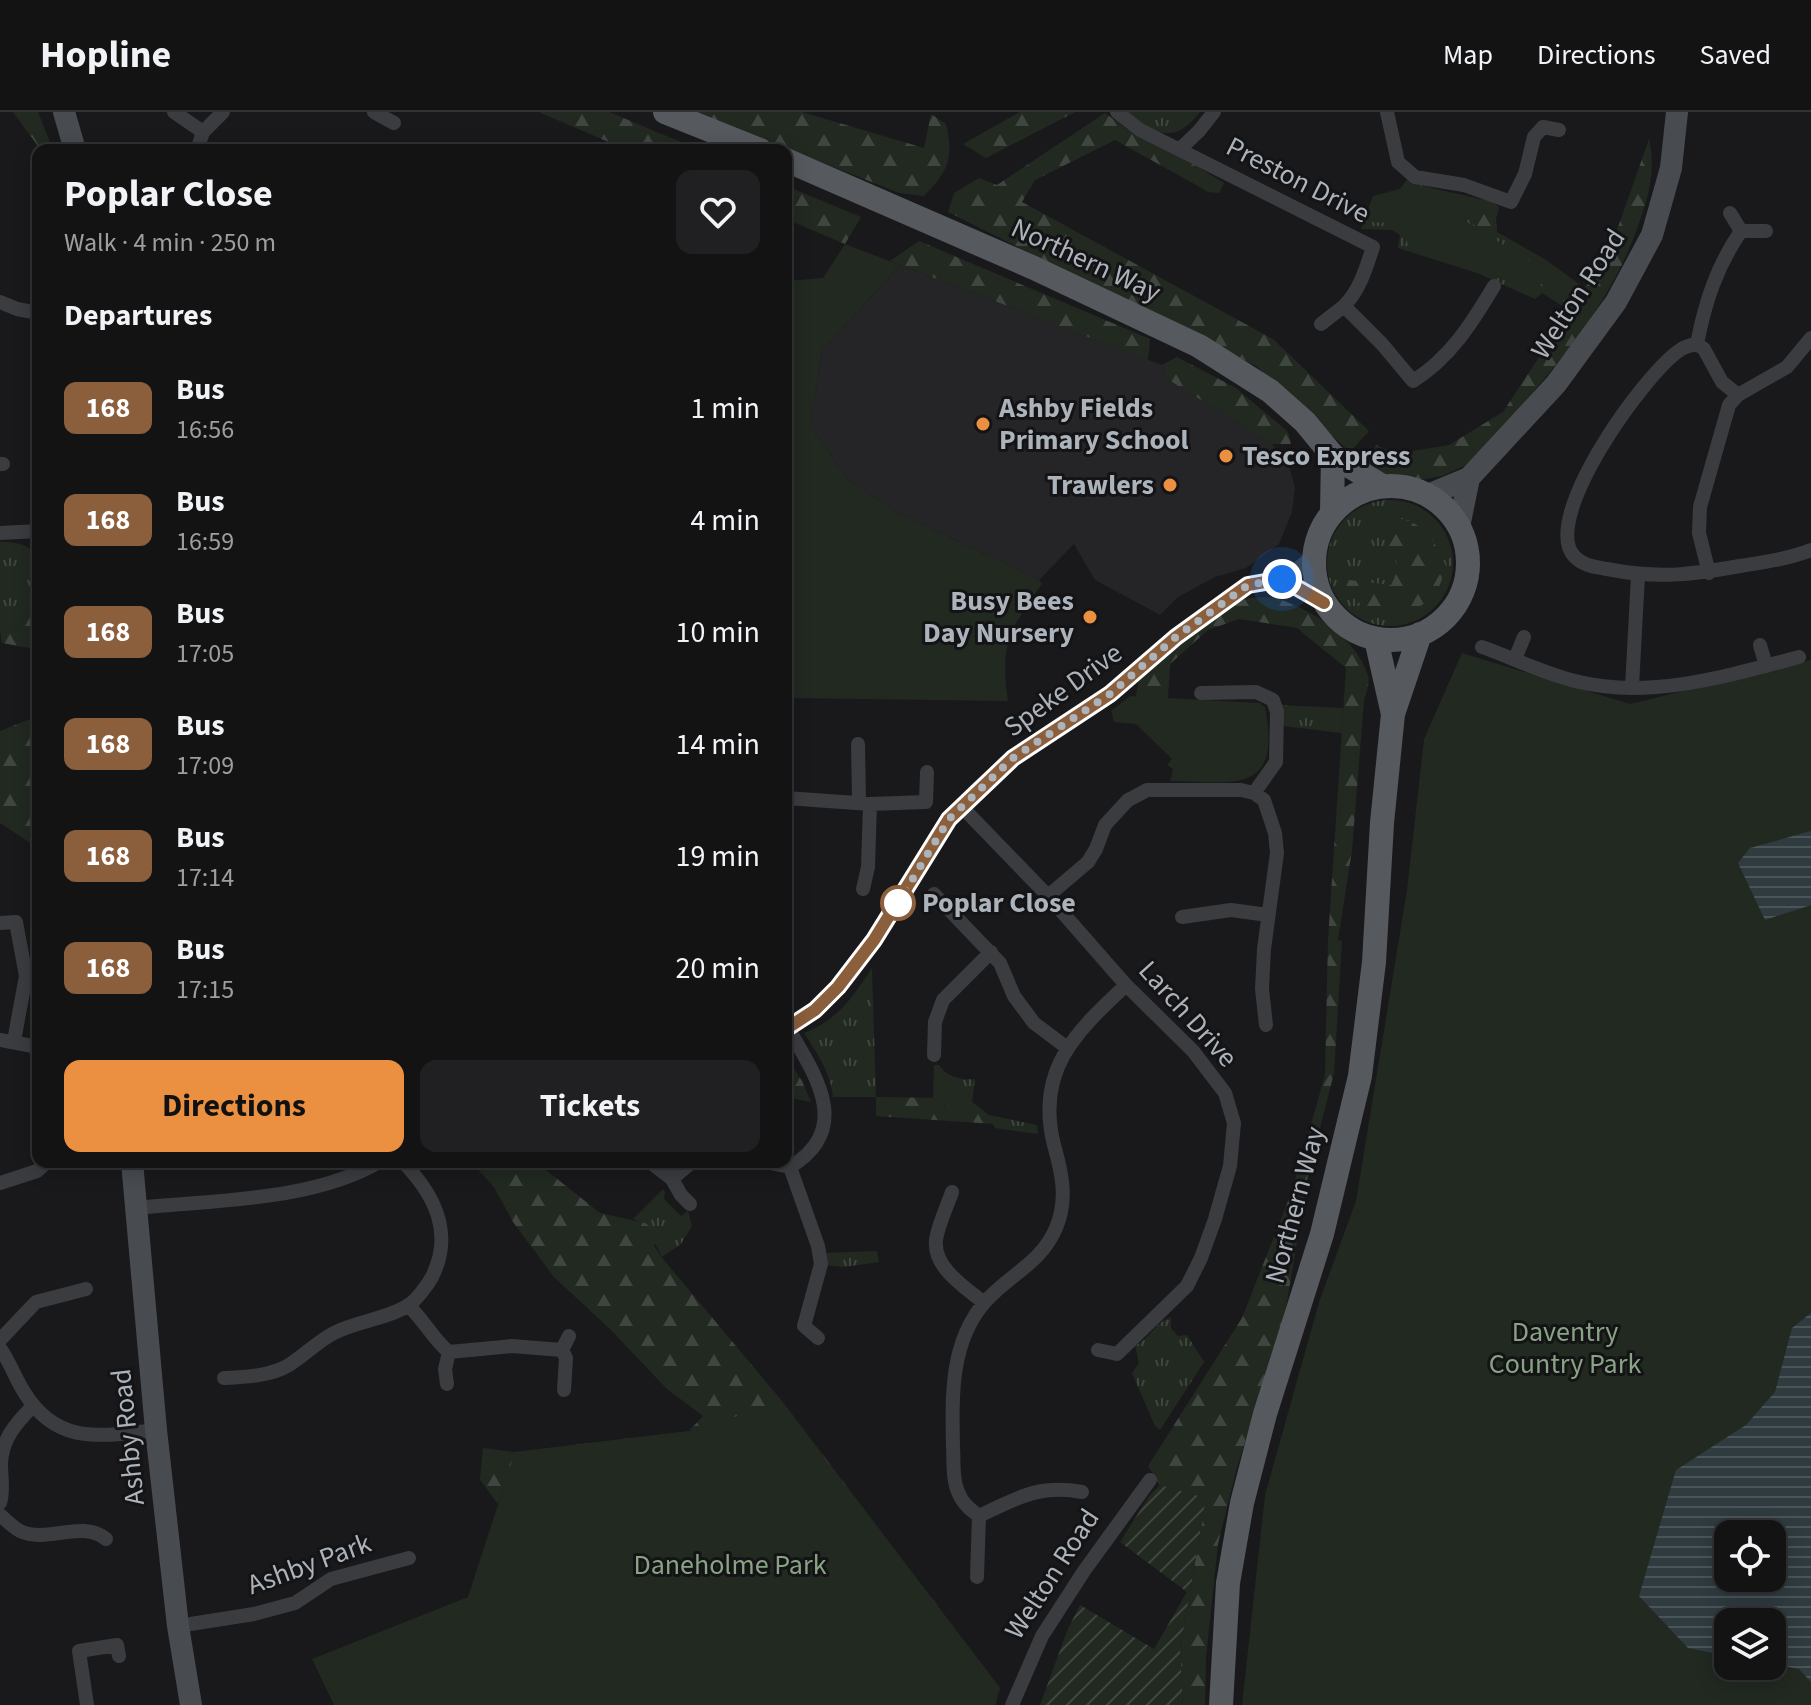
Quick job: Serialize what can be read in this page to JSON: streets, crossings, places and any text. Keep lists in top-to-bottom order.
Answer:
{
  "streets": {
    "main road": ["Northern Way"],
    "street": [
      "Preston Drive",
      "Welton Road",
      "Speke Drive",
      "Larch Drive",
      "Ashby Road",
      "Ashby Park"
    ]
  },
  "crossings": [
    ["Northern Way", "Welton Road"],
    ["Northern Way", "Speke Drive"],
    ["Welton Road", "Speke Drive"],
    ["Speke Drive", "Larch Drive"],
    ["Ashby Road", "Ashby Park"]
  ],
  "parks": ["Daventry Country Park", "Daneholme Park"],
  "places": [
    "Ashby Fields Primary School",
    "Tesco Express",
    "Trawlers",
    "Busy Bees Day Nursery",
    "Poplar Close"
  ],
  "lines": ["bus line 168"],
  "page": {
    "header": "Hopline",
    "nav": ["Map", "Directions", "Saved"],
    "heading": [
      ["Poplar Close", "Walk · 4 min · 250 m"],
      "Departures"
    ],
    "list": [
      {
        "mark": "168",
        "name": "Bus",
        "note": "16:56",
        "value": "1 min"
      },
      {
        "mark": "168",
        "name": "Bus",
        "note": "16:59",
        "value": "4 min"
      },
      {
        "mark": "168",
        "name": "Bus",
        "note": "17:05",
        "value": "10 min"
      },
      {
        "mark": "168",
        "name": "Bus",
        "note": "17:09",
        "value": "14 min"
      },
      {
        "mark": "168",
        "name": "Bus",
        "note": "17:14",
        "value": "19 min"
      },
      {
        "mark": "168",
        "name": "Bus",
        "note": "17:15",
        "value": "20 min"
      }
    ],
    "buttons": ["Directions", "Tickets"]
  }
}
